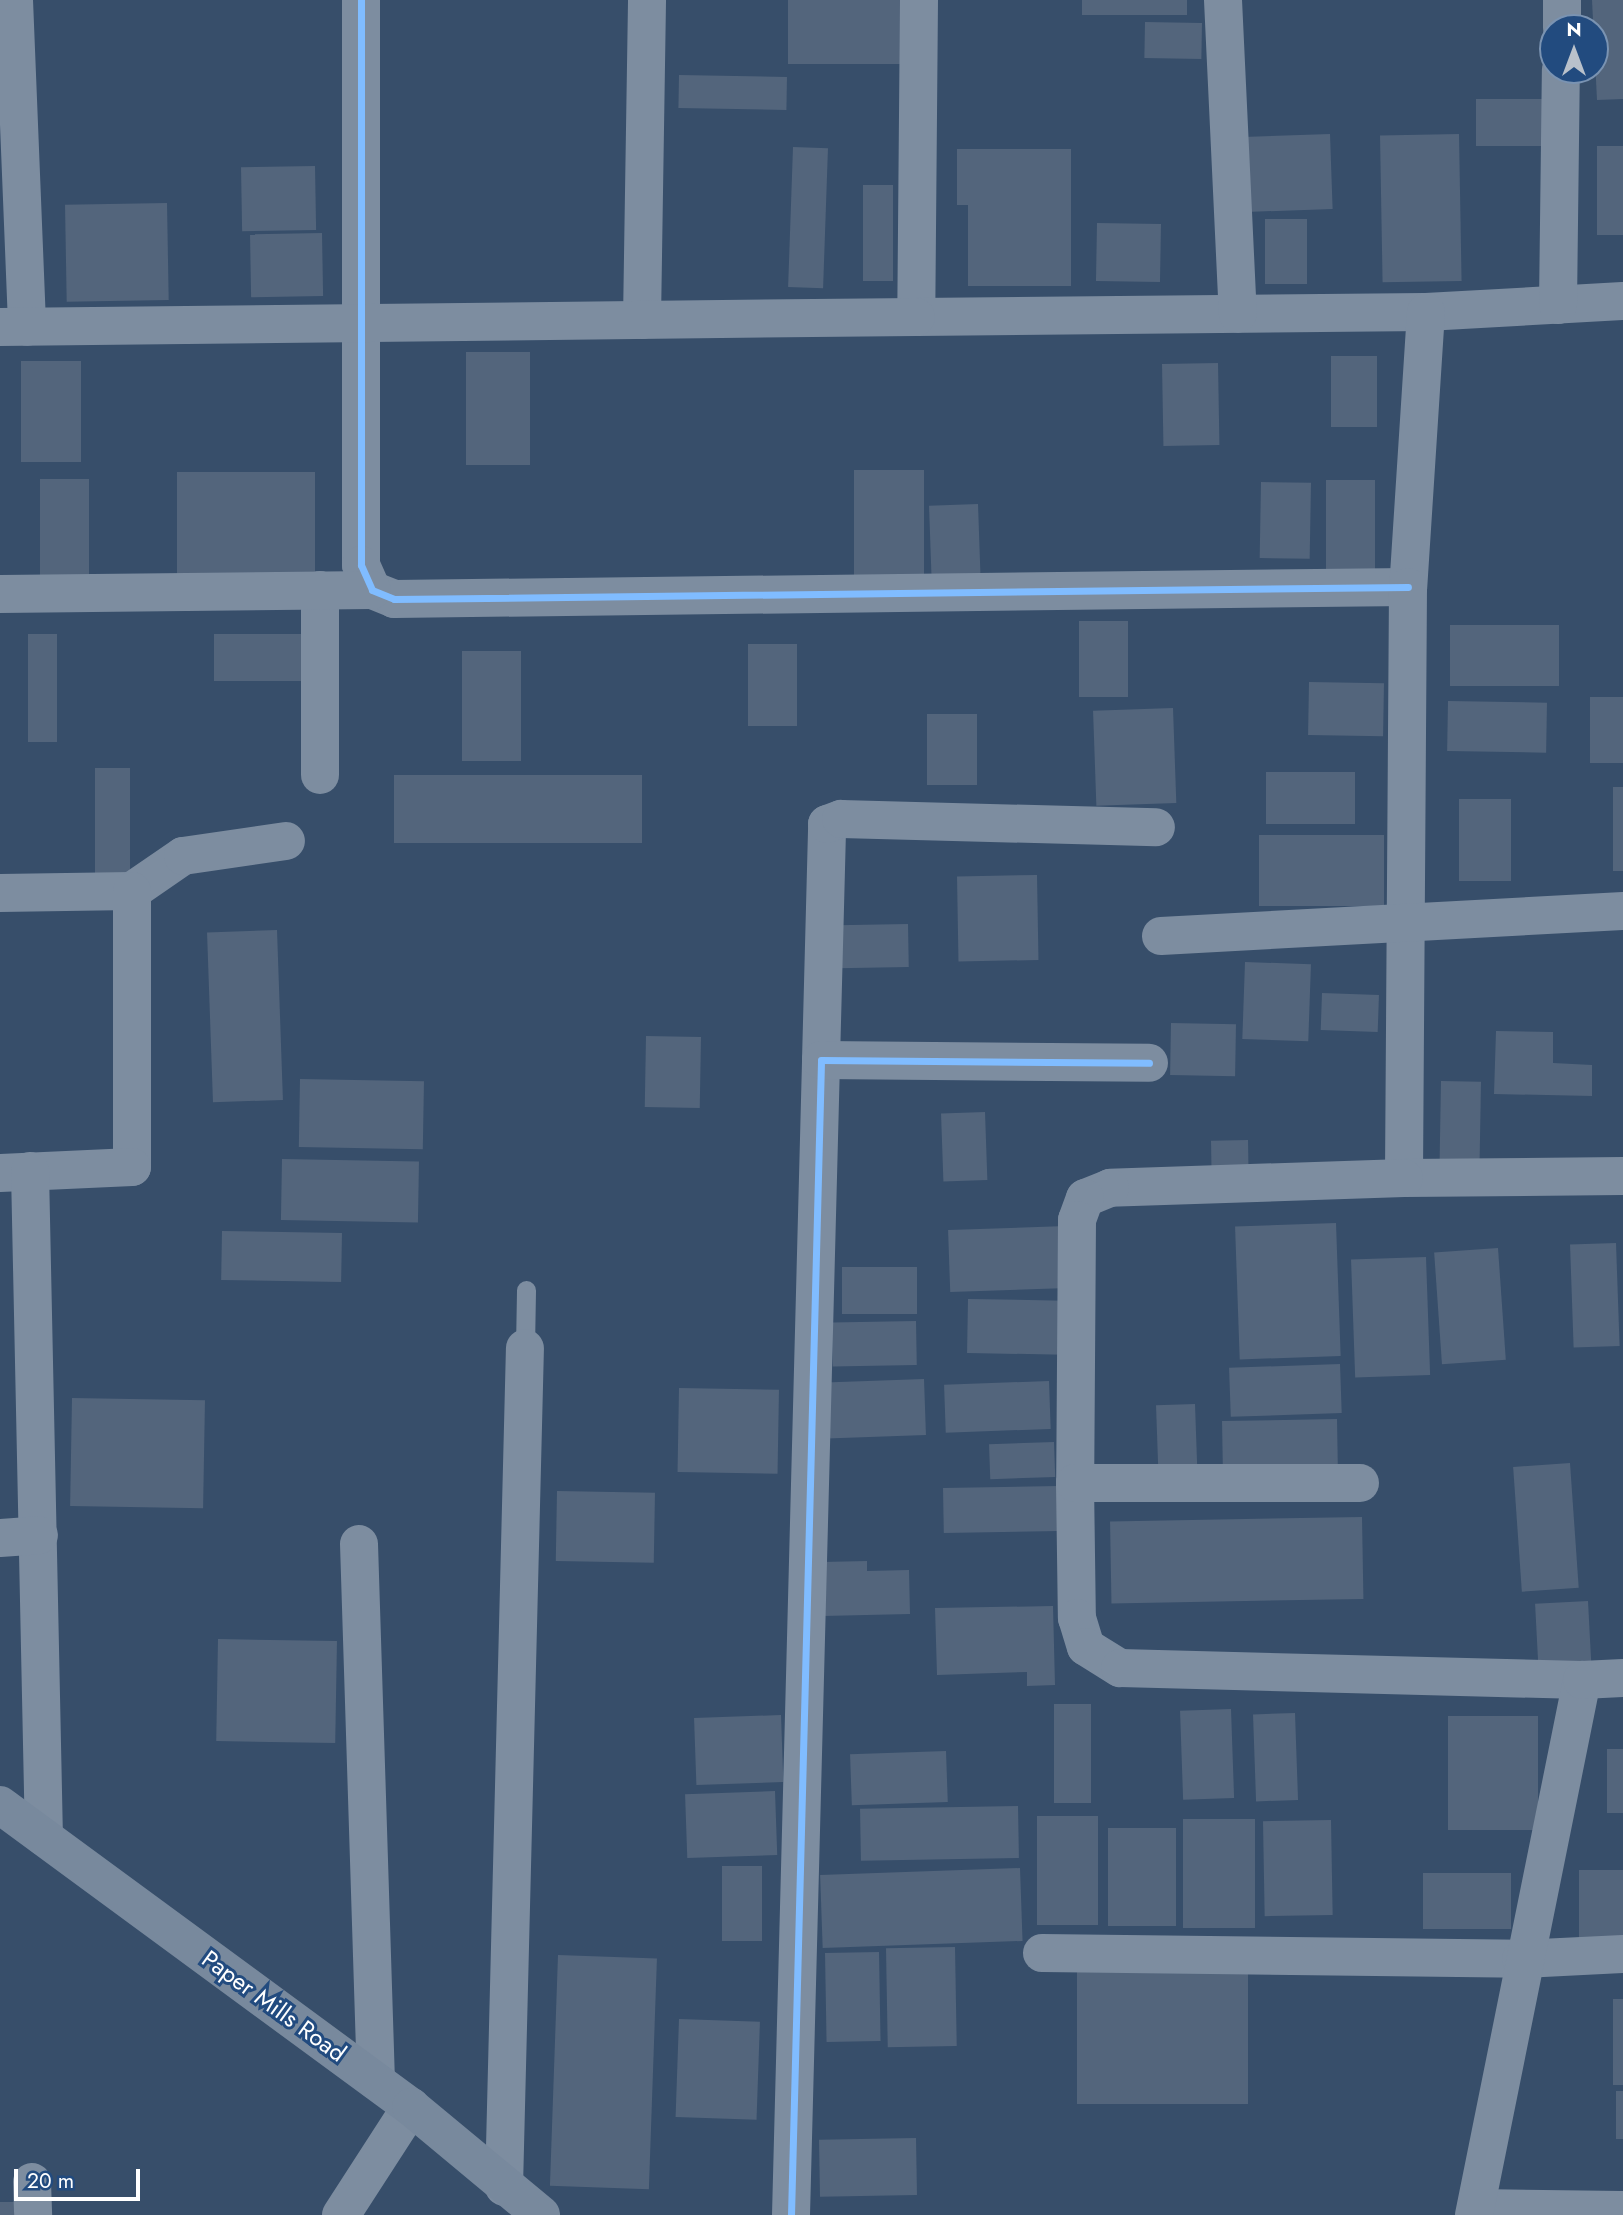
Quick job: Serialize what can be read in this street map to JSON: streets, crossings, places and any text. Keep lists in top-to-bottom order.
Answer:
{
  "streets": {
    "main road": ["Paper Mills Road"]
  },
  "scale_bar": "20 m",
  "north": "top"
}
